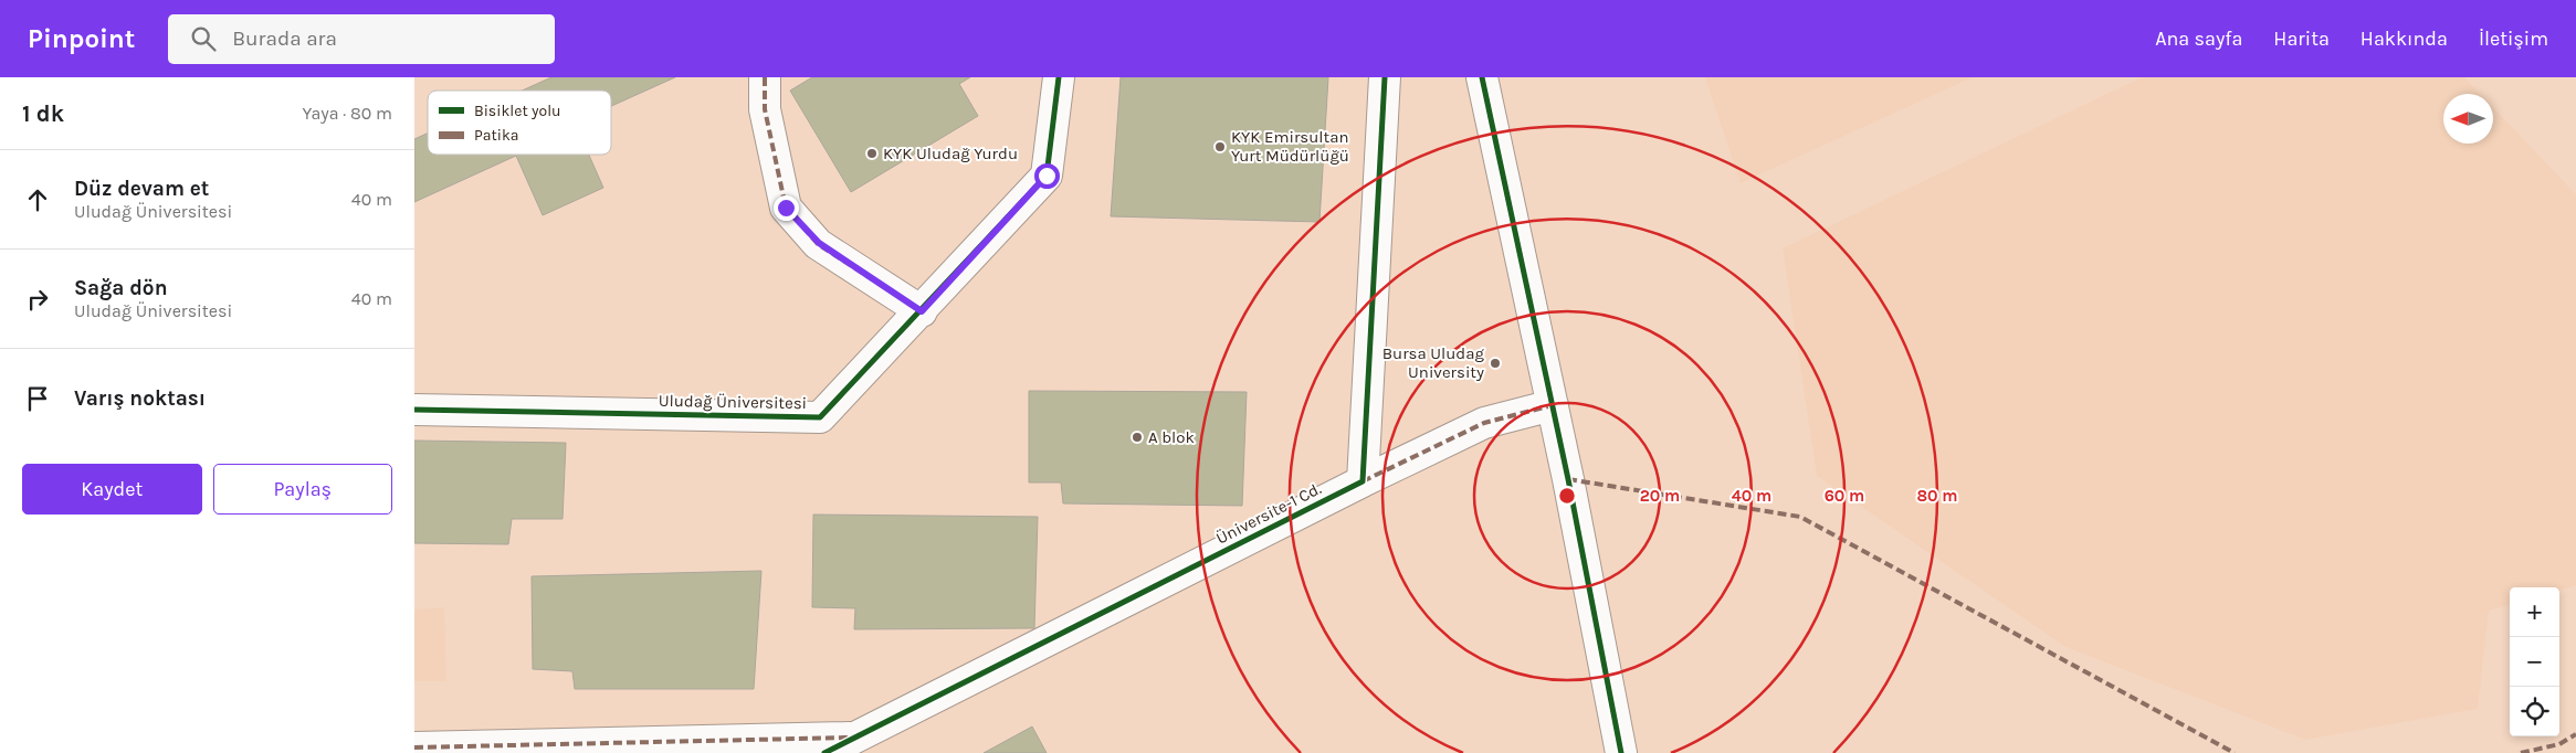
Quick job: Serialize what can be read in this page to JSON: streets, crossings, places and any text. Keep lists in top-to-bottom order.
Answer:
{
  "streets": {
    "street": ["Uludağ Üniversitesi", "Üniversite-1 Cd."]
  },
  "places": [
    "KYK Emirsultan Yurt Müdürlüğü",
    "KYK Uludağ Yurdu",
    "Bursa Uludag University",
    "A blok"
  ],
  "legend": ["Bisiklet yolu", "Patika"],
  "north": "left",
  "page": {
    "header": "Pinpoint",
    "search": "Burada ara",
    "nav": [
      "Ana sayfa",
      "Harita",
      "Hakkında",
      "İletişim"
    ],
    "heading": ["1 dk", "Yaya · 80 m"],
    "list": [
      ["Düz devam et", "Uludağ Üniversitesi", "40 m"],
      ["Sağa dön", "Uludağ Üniversitesi", "40 m"],
      "Varış noktası"
    ],
    "buttons": ["Kaydet", "Paylaş"],
    "map_buttons": ["+", "−"]
  },
  "rings": [
    "20 m",
    "40 m",
    "60 m",
    "80 m"
  ]
}
